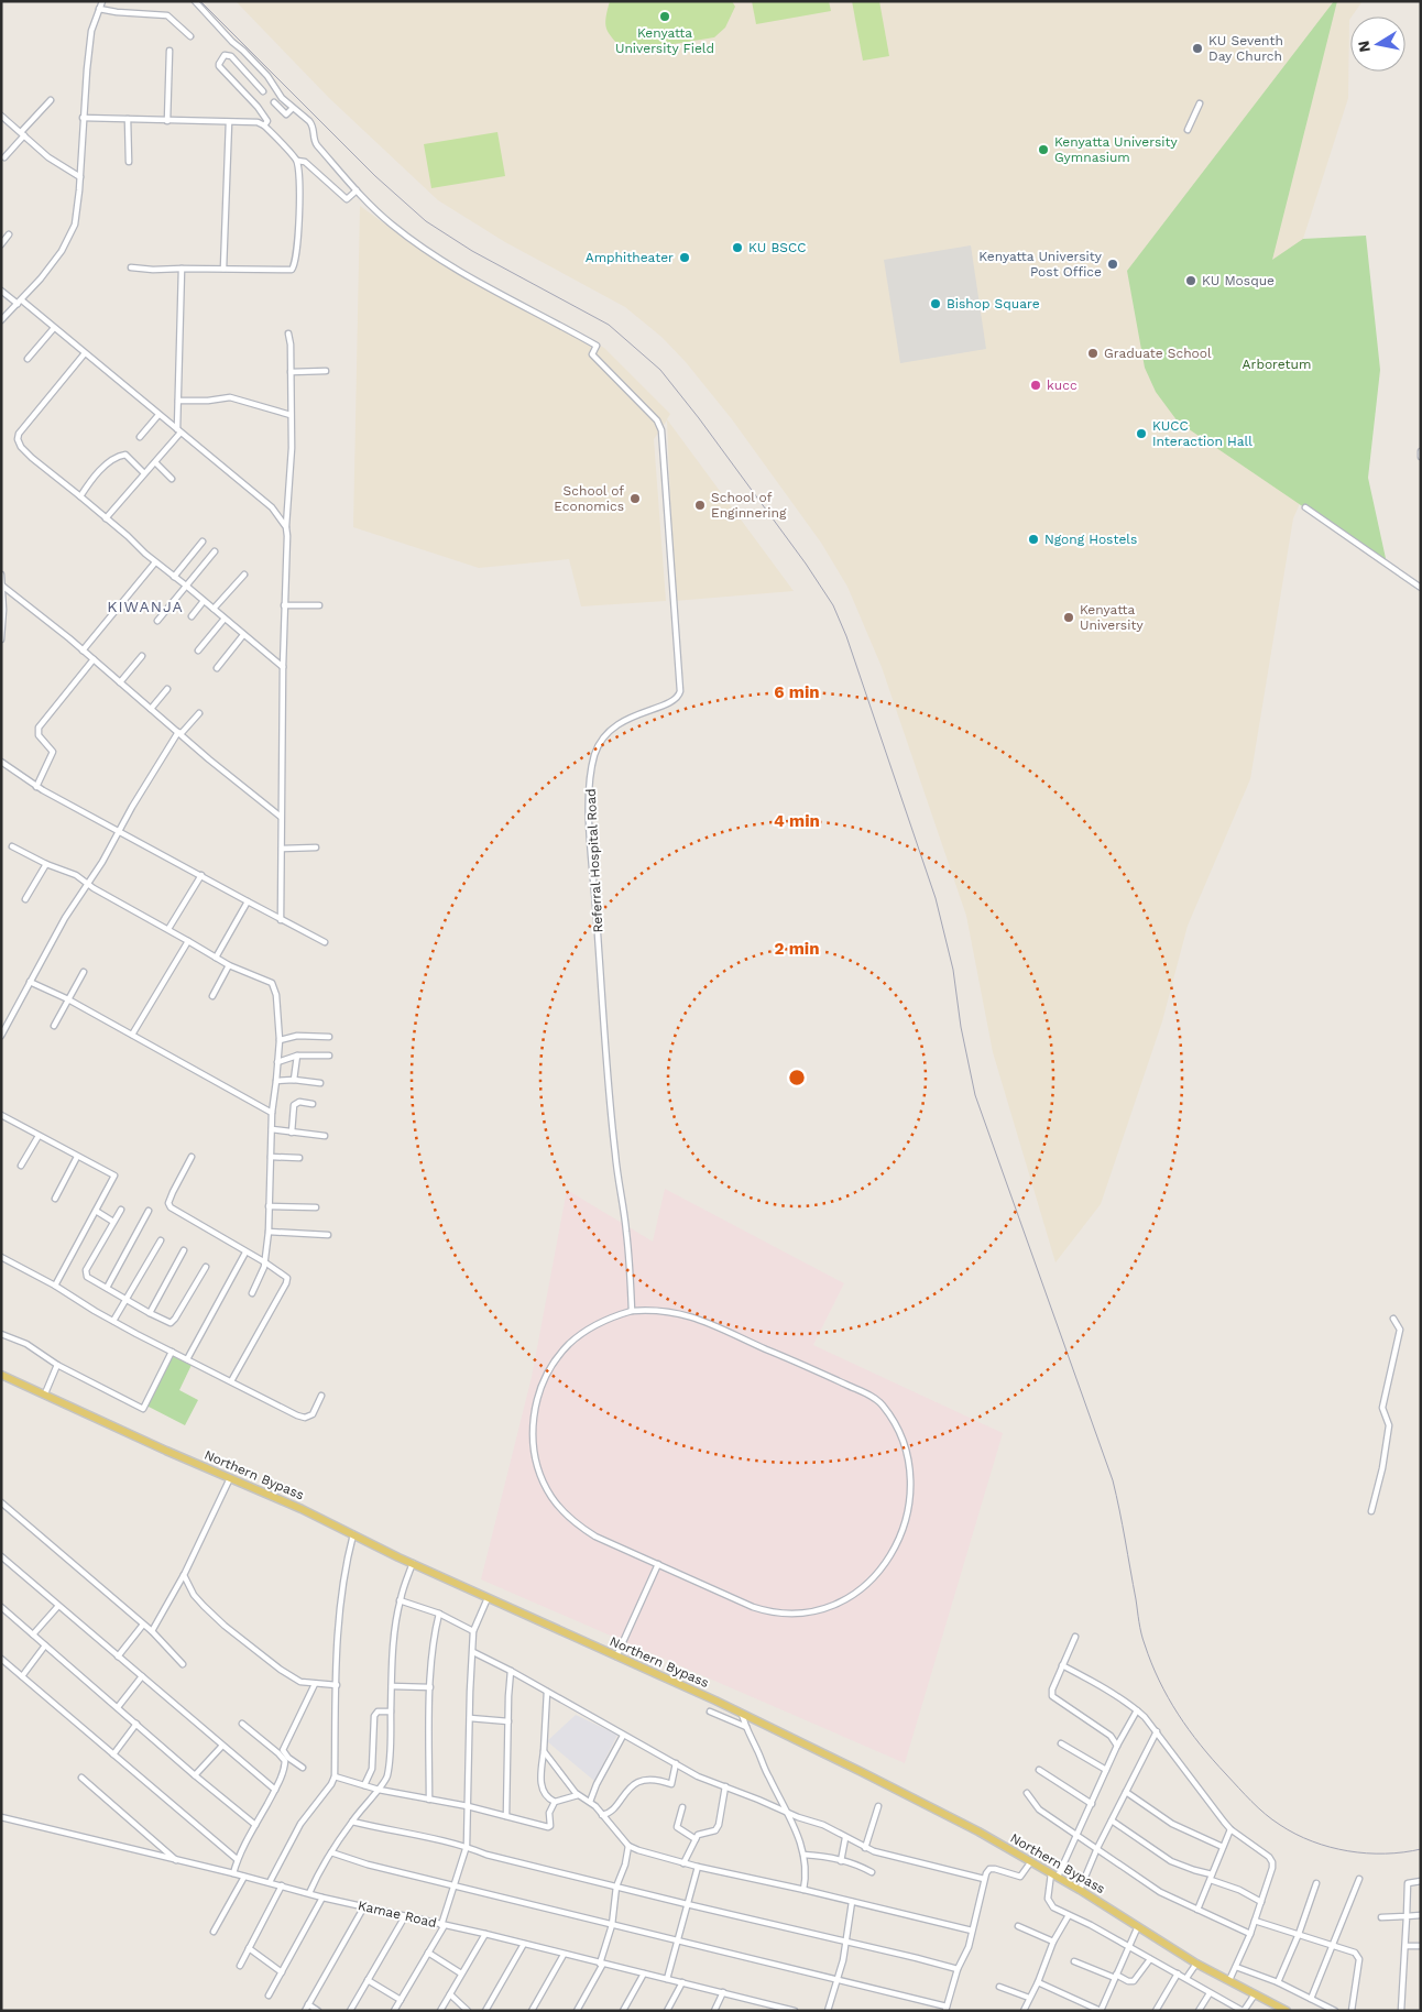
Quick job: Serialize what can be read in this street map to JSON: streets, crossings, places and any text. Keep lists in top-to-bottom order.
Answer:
{
  "streets": {
    "main road": ["Northern Bypass"],
    "street": ["Referral Hospital Road", "Kamae Road"]
  },
  "districts": ["KIWANJA"],
  "parks": ["Arboretum"],
  "places": [
    "Kenyatta University Field",
    "KU Seventh Day Church",
    "Kenyatta University Gymnasium",
    "KU BSCC",
    "Amphitheater",
    "Kenyatta University Post Office",
    "KU Mosque",
    "Bishop Square",
    "Graduate School",
    "kucc",
    "KUCC Interaction Hall",
    "School of Economics",
    "School of Enginnering",
    "Ngong Hostels",
    "Kenyatta University"
  ],
  "north": "left",
  "rings": ["6 min", "4 min", "2 min"]
}
